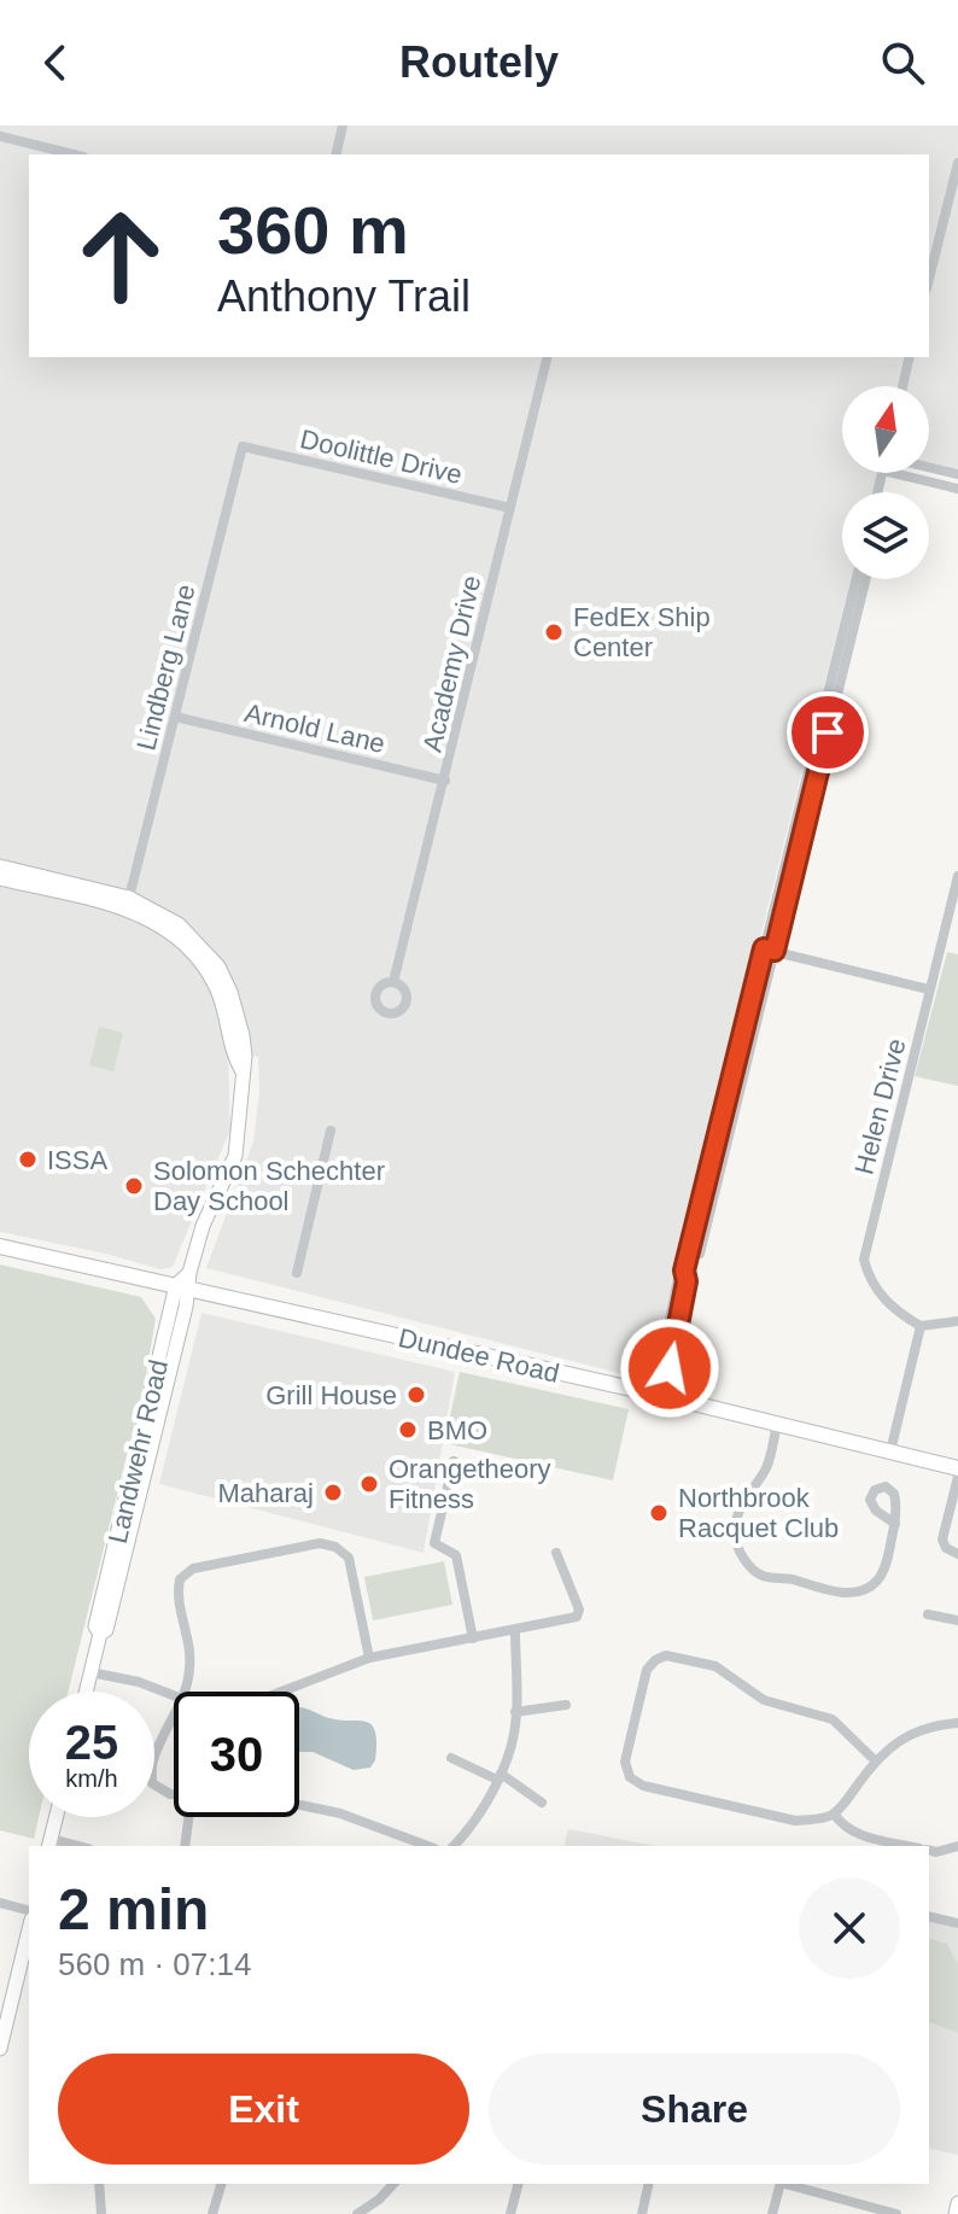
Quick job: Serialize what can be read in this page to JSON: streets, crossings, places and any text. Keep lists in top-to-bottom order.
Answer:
{
  "streets": {
    "main road": ["Dundee Road"],
    "street": [
      "Doolittle Drive",
      "Academy Drive",
      "Lindberg Lane",
      "Arnold Lane",
      "Helen Drive",
      "Landwehr Road"
    ]
  },
  "crossings": [
    ["Doolittle Drive", "Academy Drive"],
    ["Doolittle Drive", "Lindberg Lane"],
    ["Academy Drive", "Arnold Lane"],
    ["Lindberg Lane", "Arnold Lane"],
    ["Lindberg Lane", "Landwehr Road"],
    ["Dundee Road", "Landwehr Road"]
  ],
  "places": [
    "FedEx Ship Center",
    "ISSA",
    "Solomon Schechter Day School",
    "Grill House",
    "BMO",
    "Orangetheory Fitness",
    "Maharaj",
    "Northbrook Racquet Club"
  ],
  "north": "top",
  "page": {
    "header": "Routely",
    "turn": ["360 m", "Anthony Trail"],
    "speed": "25 km/h",
    "limit": "30",
    "heading": ["2 min", "560 m · 07:14"],
    "buttons": ["Exit", "Share"]
  }
}
